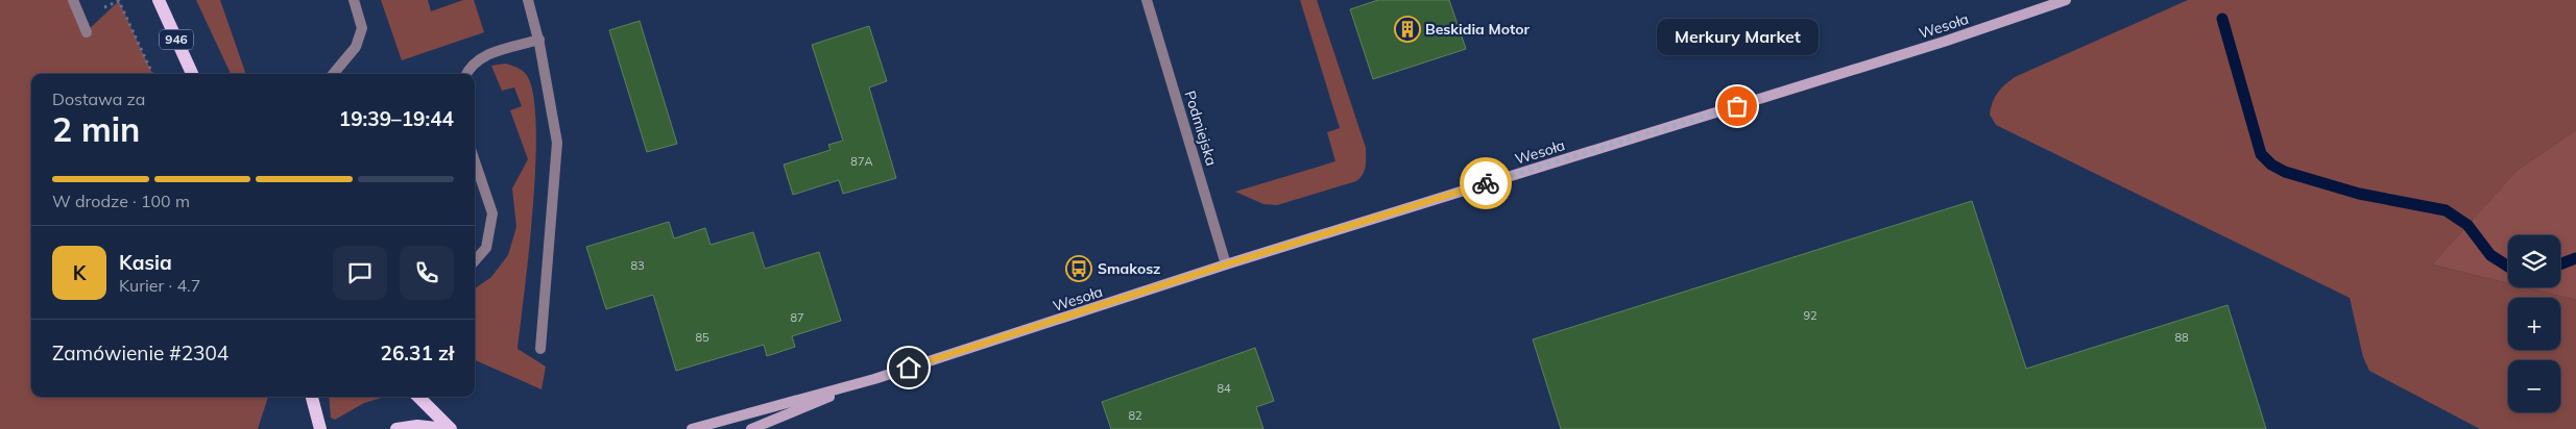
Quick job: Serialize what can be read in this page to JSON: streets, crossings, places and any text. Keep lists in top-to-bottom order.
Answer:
{
  "streets": {
    "main road": ["Wesoła", "946"],
    "street": ["Podmiejska"]
  },
  "crossings": [
    ["Wesoła", "Podmiejska"]
  ],
  "places": {
    "building": ["Beskidia Motor"],
    "other": ["Merkury Market"],
    "bus stop": ["Smakosz"]
  },
  "house_numbers": [
    "87A",
    "83",
    "92",
    "87",
    "85",
    "88",
    "84",
    "82"
  ],
  "page": {
    "bubble": "Merkury Market",
    "heading": ["2 min", "Dostawa za", "19:39–19:44"],
    "panel": [
      "Kasia",
      "Kurier · 4.7",
      "Zamówienie #2304",
      "26.31 zł"
    ],
    "bar": "W drodze · 100 m",
    "map_buttons": ["+", "−"],
    "round": "K"
  }
}
